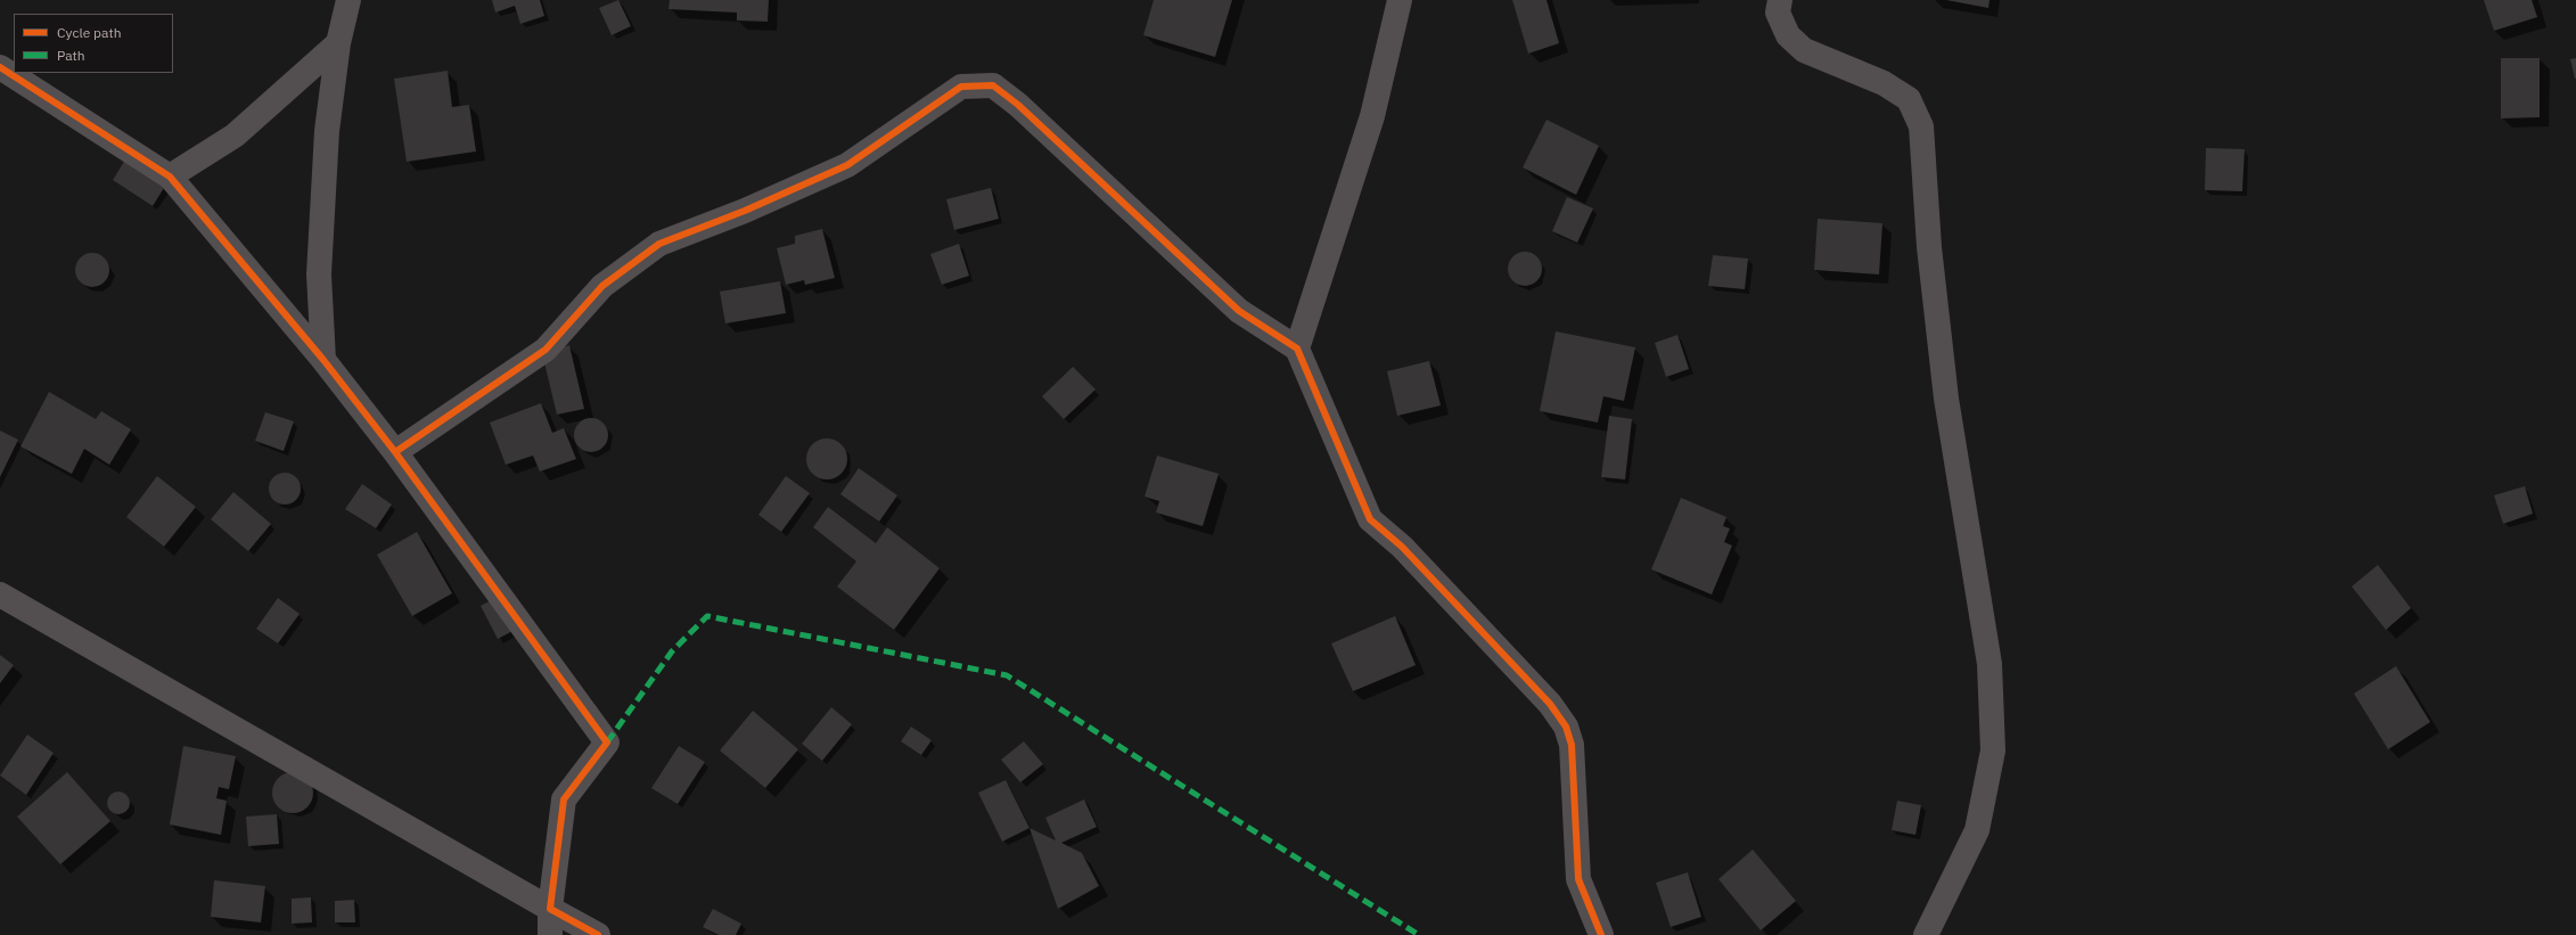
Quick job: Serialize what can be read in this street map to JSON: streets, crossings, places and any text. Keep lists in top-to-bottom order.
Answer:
{
  "legend": ["Cycle path", "Path"]
}
